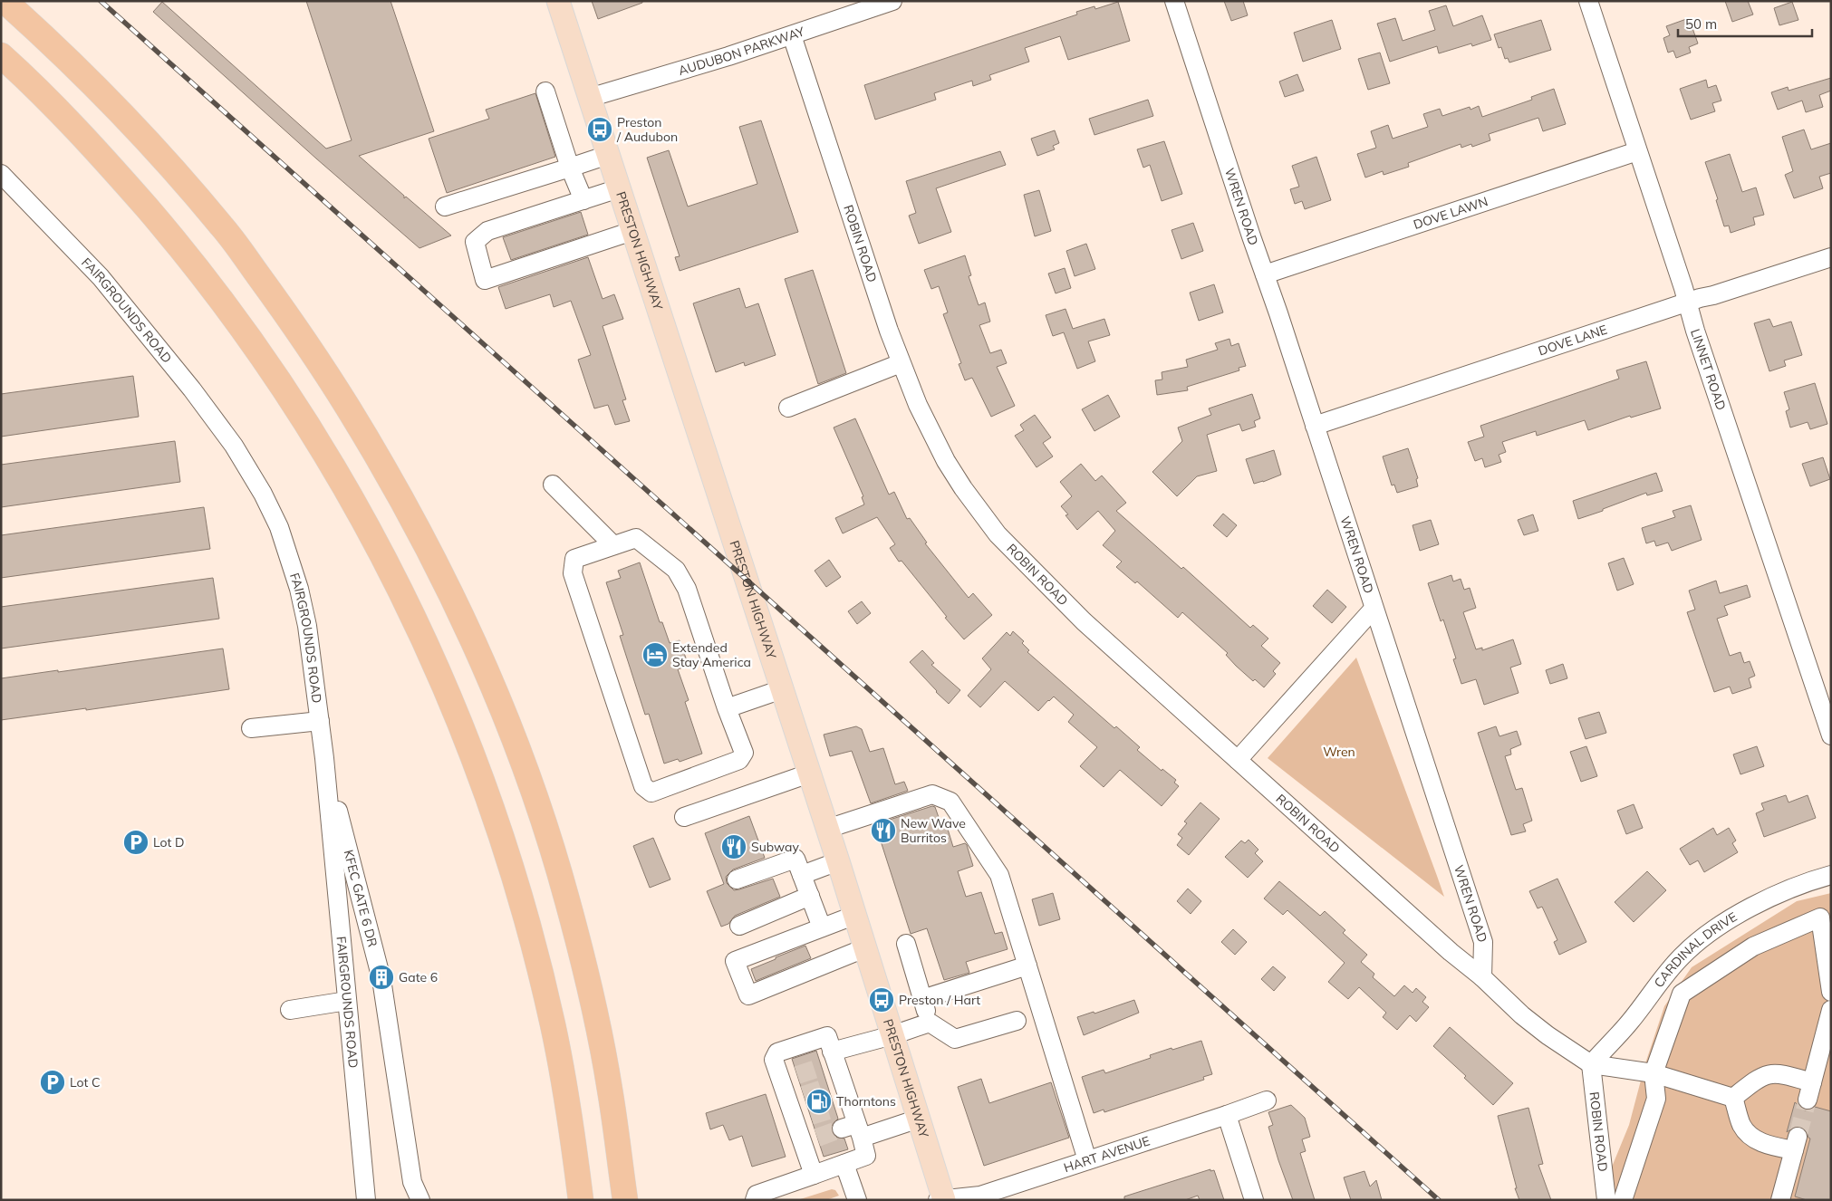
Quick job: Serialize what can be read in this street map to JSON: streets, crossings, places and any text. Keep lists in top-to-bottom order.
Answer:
{
  "streets": {
    "main road": ["PRESTON HIGHWAY"],
    "street": [
      "AUDUBON PARKWAY",
      "WREN ROAD",
      "DOVE LAWN",
      "ROBIN ROAD",
      "FAIRGROUNDS ROAD",
      "DOVE LANE",
      "LINNET ROAD",
      "KFEC GATE 6 DR",
      "CARDINAL DRIVE",
      "HART AVENUE"
    ]
  },
  "crossings": [
    ["AUDUBON PARKWAY", "ROBIN ROAD"],
    ["AUDUBON PARKWAY", "PRESTON HIGHWAY"],
    ["WREN ROAD", "DOVE LAWN"],
    ["WREN ROAD", "ROBIN ROAD"],
    ["WREN ROAD", "DOVE LANE"],
    ["DOVE LAWN", "LINNET ROAD"],
    ["ROBIN ROAD", "CARDINAL DRIVE"],
    ["PRESTON HIGHWAY", "HART AVENUE"],
    ["FAIRGROUNDS ROAD", "KFEC GATE 6 DR"],
    ["DOVE LANE", "LINNET ROAD"]
  ],
  "parks": ["Wren"],
  "places": {
    "bus stop": ["Preston / Audubon", "Preston / Hart"],
    "hotel": ["Extended Stay America"],
    "restaurant": ["New Wave Burritos", "Subway"],
    "parking": ["Lot D", "Lot C"],
    "building": ["Gate 6"],
    "fuel station": ["Thorntons"]
  },
  "scale_bar": "50 m"
}
